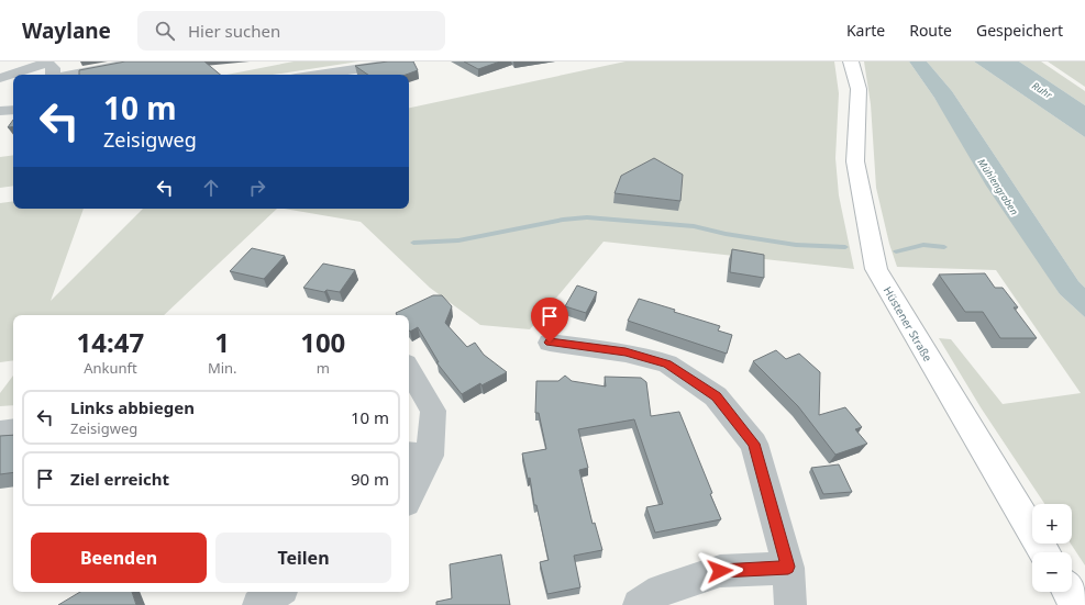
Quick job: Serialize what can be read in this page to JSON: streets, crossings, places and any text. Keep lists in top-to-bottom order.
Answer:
{
  "streets": {
    "main road": ["Hüstener Straße"]
  },
  "water": ["Ruhr", "Mühlengraben"],
  "page": {
    "header": "Waylane",
    "search": "Hier suchen",
    "nav": ["Karte", "Route", "Gespeichert"],
    "turn": ["10 m", "Zeisigweg"],
    "eta": [
      "14:47",
      "Ankunft",
      "1",
      "Min.",
      "100",
      "m"
    ],
    "list": [
      {
        "name": "Links abbiegen",
        "note": "Zeisigweg",
        "value": "10 m"
      },
      {
        "name": "Ziel erreicht",
        "value": "90 m"
      }
    ],
    "map_buttons": ["+", "−"],
    "buttons": ["Beenden", "Teilen"]
  }
}
